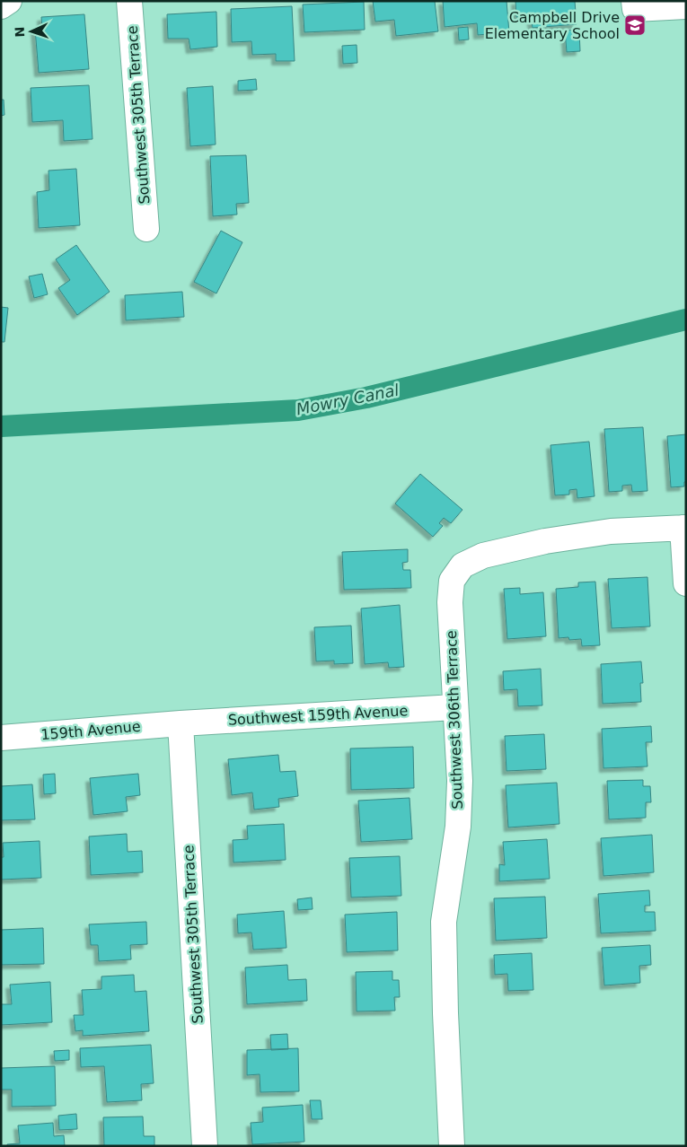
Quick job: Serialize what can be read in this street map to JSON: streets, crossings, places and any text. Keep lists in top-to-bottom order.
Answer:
{
  "streets": {
    "street": [
      "Southwest 305th Terrace",
      "Southwest 159th Avenue",
      "Southwest 306th Terrace",
      "159th Avenue"
    ]
  },
  "crossings": [
    ["Southwest 305th Terrace", "Southwest 159th Avenue"],
    ["Southwest 305th Terrace", "159th Avenue"],
    ["Southwest 159th Avenue", "Southwest 306th Terrace"],
    ["Southwest 159th Avenue", "159th Avenue"]
  ],
  "water": ["Mowry Canal"],
  "places": {
    "school or university": ["Campbell Drive Elementary School"]
  },
  "north": "left"
}
